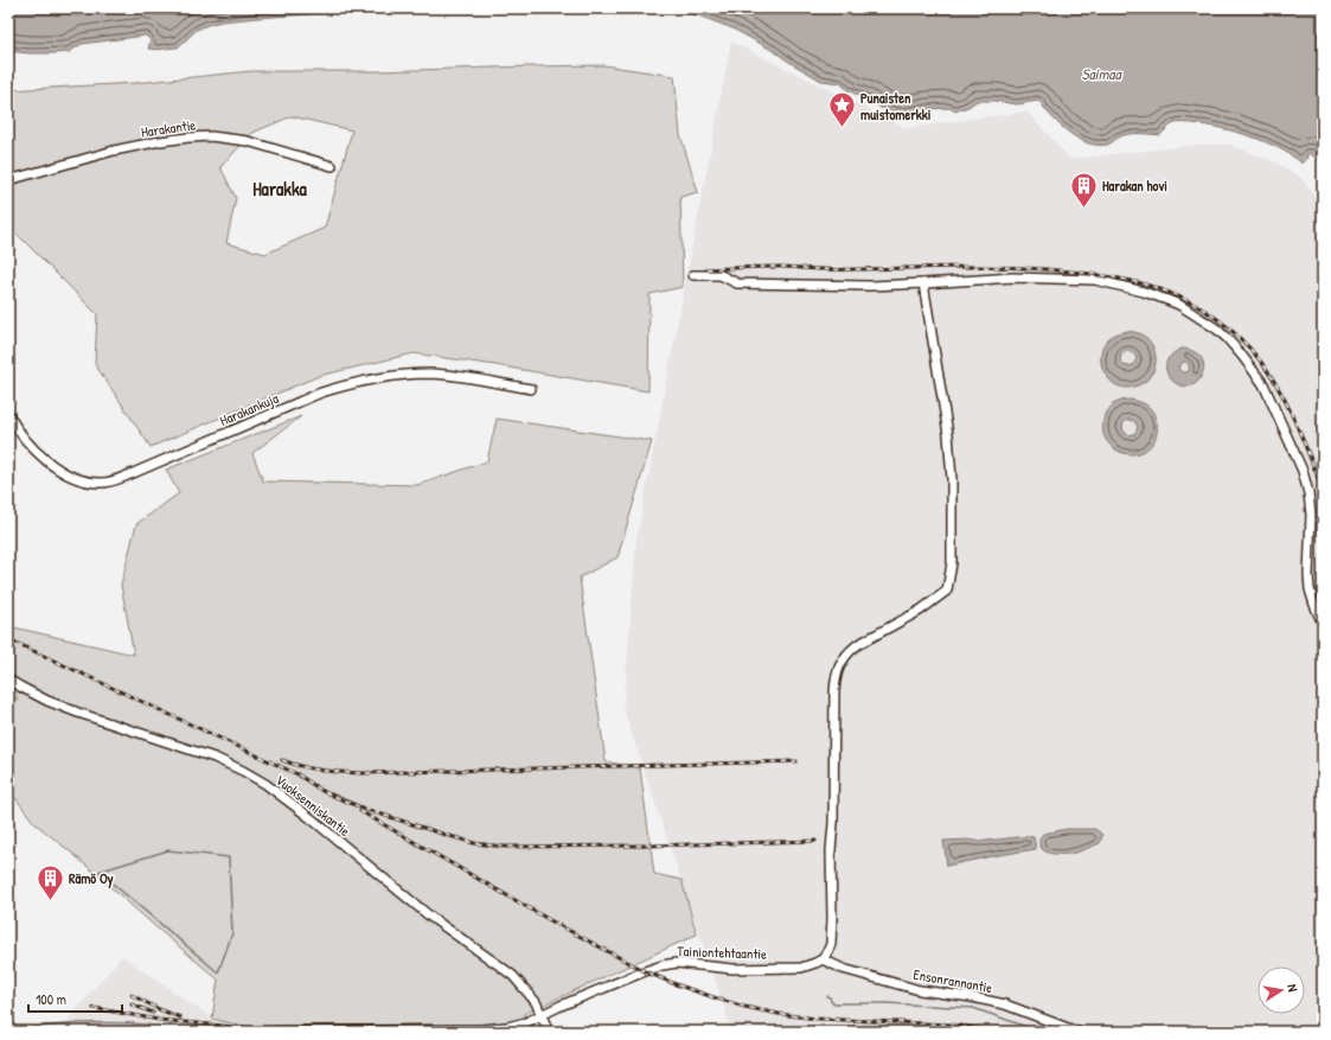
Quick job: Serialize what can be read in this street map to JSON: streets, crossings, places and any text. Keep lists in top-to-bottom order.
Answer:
{
  "streets": {
    "street": [
      "Harakantie",
      "Harakankuja",
      "Vuoksenniskantie",
      "Tainiontehtaantie",
      "Ensonrannantie"
    ]
  },
  "crossings": [
    ["Vuoksenniskantie", "Tainiontehtaantie"],
    ["Tainiontehtaantie", "Ensonrannantie"]
  ],
  "districts": ["Harakka"],
  "water": ["Saimaa"],
  "places": {
    "place": ["Punaisten muistomerkki"],
    "building": ["Harakan hovi", "Rämö Oy"]
  },
  "scale_bar": "100 m",
  "north": "right"
}
